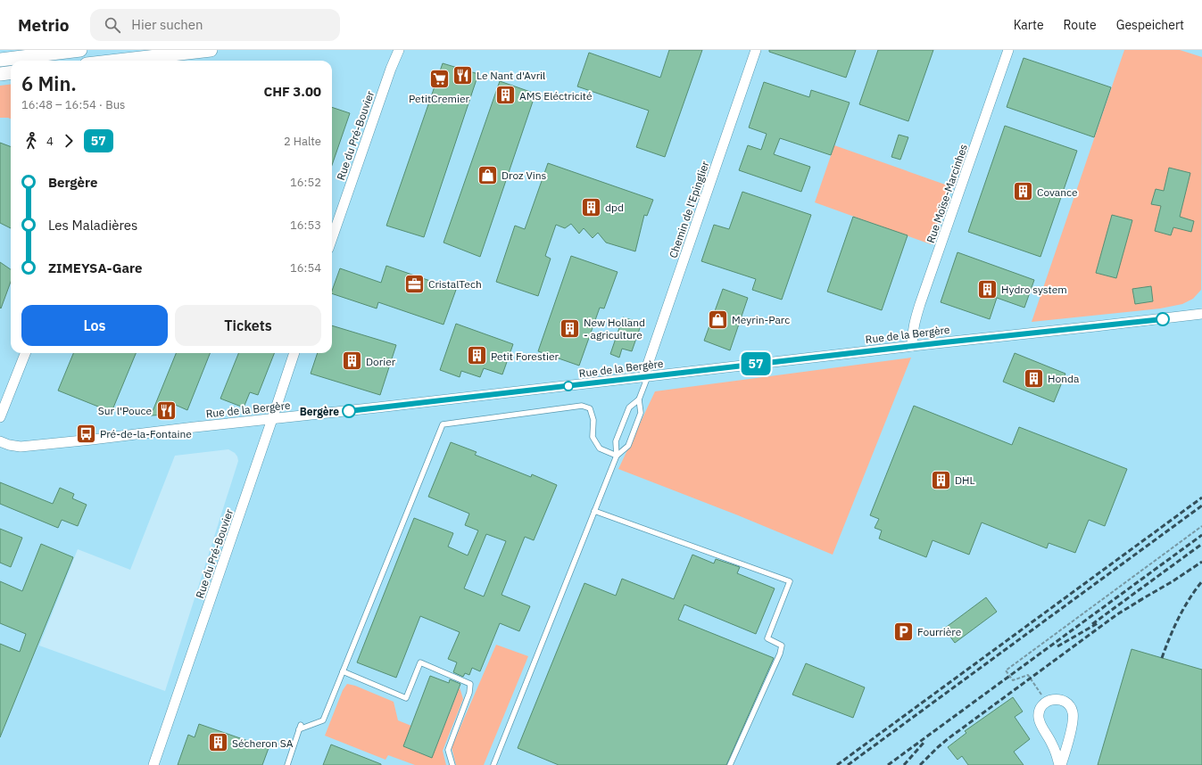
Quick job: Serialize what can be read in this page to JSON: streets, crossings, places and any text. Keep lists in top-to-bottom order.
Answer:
{
  "streets": {
    "street": [
      "Rue du Pré-Bouvier",
      "Rue Moïse-Marcinhes",
      "Chemin de l'Epinglier",
      "Rue de la Bergère"
    ]
  },
  "crossings": [
    ["Rue du Pré-Bouvier", "Rue de la Bergère"],
    ["Rue Moïse-Marcinhes", "Rue de la Bergère"],
    ["Chemin de l'Epinglier", "Rue de la Bergère"]
  ],
  "places": {
    "restaurant": ["Le Nant d'Avril", "Sur l'Pouce"],
    "supermarket": ["PetitCremier"],
    "building": [
      "AMS Eléctricité",
      "Covance",
      "dpd",
      "Hydro system",
      "New Holland - agriculture",
      "Petit Forestier",
      "Dorier",
      "Honda",
      "DHL",
      "Sécheron SA"
    ],
    "shop": ["Droz Vins", "Meyrin-Parc"],
    "office": ["CristalTech"],
    "other": ["Bergère"],
    "bus stop": ["Pré-de-la-Fontaine"],
    "parking": ["Fourrière"]
  },
  "lines": ["bus line 57"],
  "page": {
    "header": "Metrio",
    "search": "Hier suchen",
    "nav": ["Karte", "Route", "Gespeichert"],
    "on_map": "57",
    "heading": ["6 Min.", "16:48 – 16:54 · Bus", "CHF 3.00"],
    "legs": ["4", "57", "2 Halte"],
    "list": [
      {
        "name": "Bergère",
        "value": "16:52"
      },
      {
        "name": "Les Maladières",
        "value": "16:53"
      },
      {
        "name": "ZIMEYSA-Gare",
        "value": "16:54"
      }
    ],
    "buttons": ["Los", "Tickets"]
  }
}
